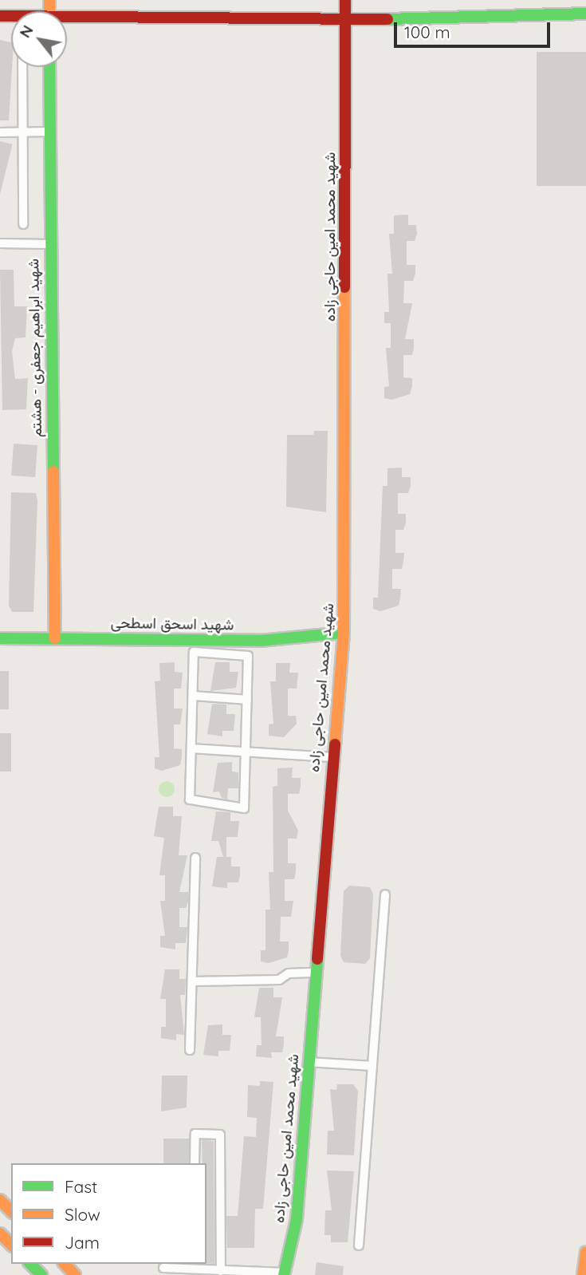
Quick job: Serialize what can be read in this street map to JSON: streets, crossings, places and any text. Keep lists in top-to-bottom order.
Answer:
{
  "streets": {
    "street": ["شهید محمد امین حاجی زاده", "شهید ابراهیم جعفری - هشتم", "شهید اسحق اسطحی"]
  },
  "crossings": [
    ["شهید محمد امین حاجی زاده", "شهید اسحق اسطحی"],
    ["شهید ابراهیم جعفری - هشتم", "شهید اسحق اسطحی"]
  ],
  "legend": ["Fast", "Slow", "Jam"],
  "scale_bar": "100 m",
  "north": "top left"
}
